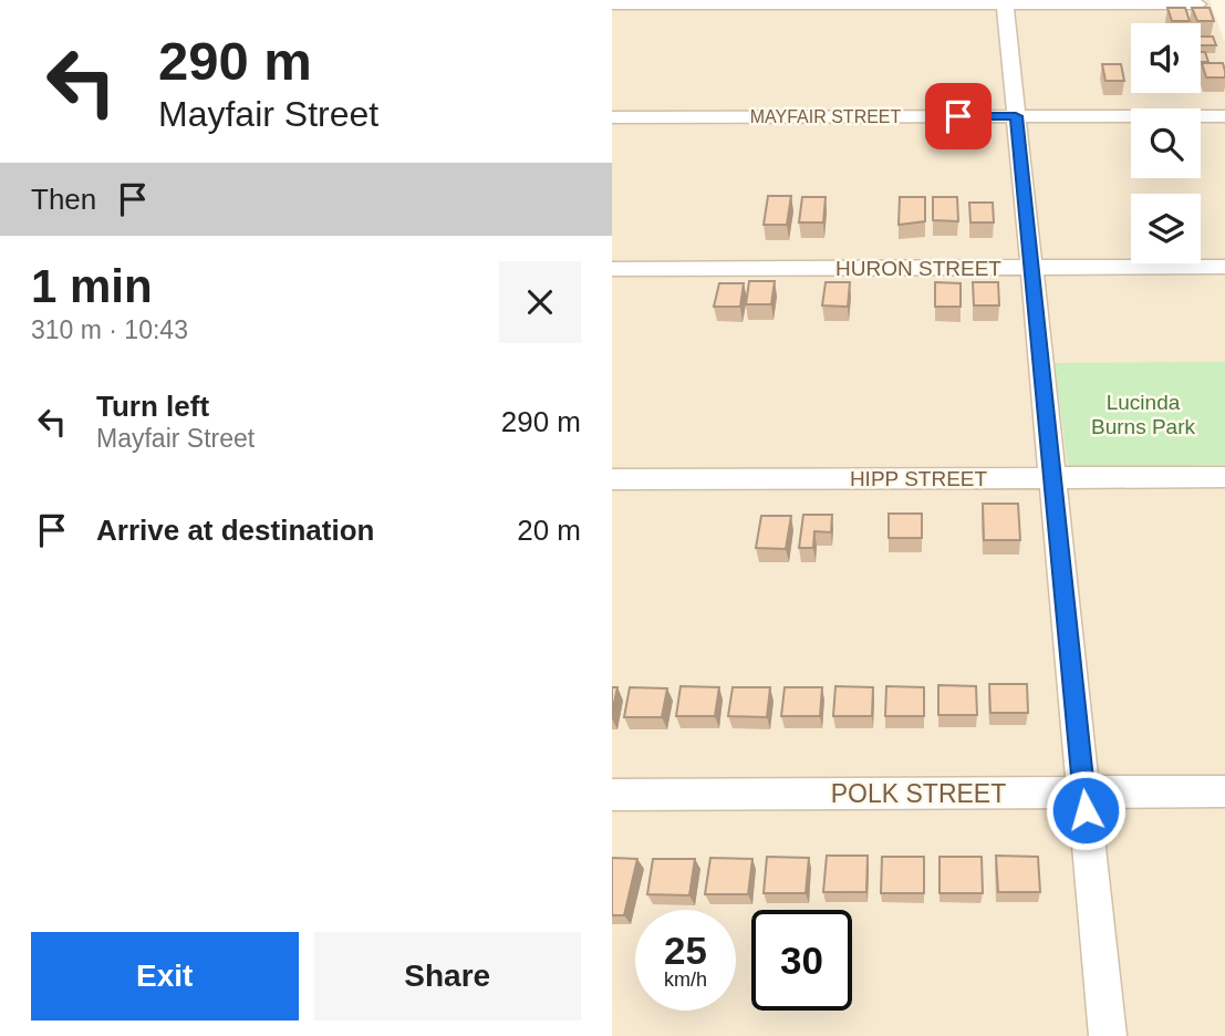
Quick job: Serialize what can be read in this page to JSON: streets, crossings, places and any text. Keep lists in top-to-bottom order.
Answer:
{
  "streets": {
    "street": [
      "MAYFAIR STREET",
      "HURON STREET",
      "HIPP STREET",
      "POLK STREET"
    ]
  },
  "parks": ["Lucinda Burns Park"],
  "page": {
    "turn": ["290 m", "Mayfair Street"],
    "then": "Then",
    "heading": ["1 min", "310 m · 10:43"],
    "list": [
      {
        "name": "Turn left",
        "note": "Mayfair Street",
        "value": "290 m"
      },
      {
        "name": "Arrive at destination",
        "value": "20 m"
      }
    ],
    "speed": "25 km/h",
    "limit": "30",
    "buttons": ["Exit", "Share"]
  }
}
